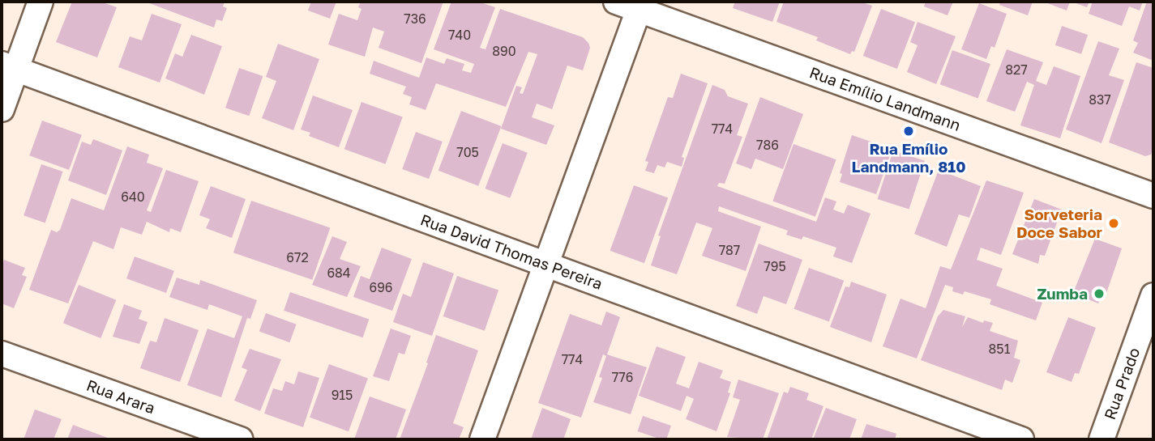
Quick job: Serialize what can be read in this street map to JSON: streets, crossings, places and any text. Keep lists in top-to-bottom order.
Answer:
{
  "streets": {
    "street": [
      "Rua Emílio Landmann",
      "Rua David Thomas Pereira",
      "Rua Prado",
      "Rua Arara"
    ]
  },
  "places": ["Rua Emílio Landmann, 810", "Sorveteria Doce Sabor", "Zumba"],
  "house_numbers": [
    "736",
    "740",
    "890",
    "827",
    "837",
    "774",
    "786",
    "705",
    "640",
    "787",
    "672",
    "795",
    "684",
    "696",
    "851",
    "774",
    "776",
    "915"
  ]
}
